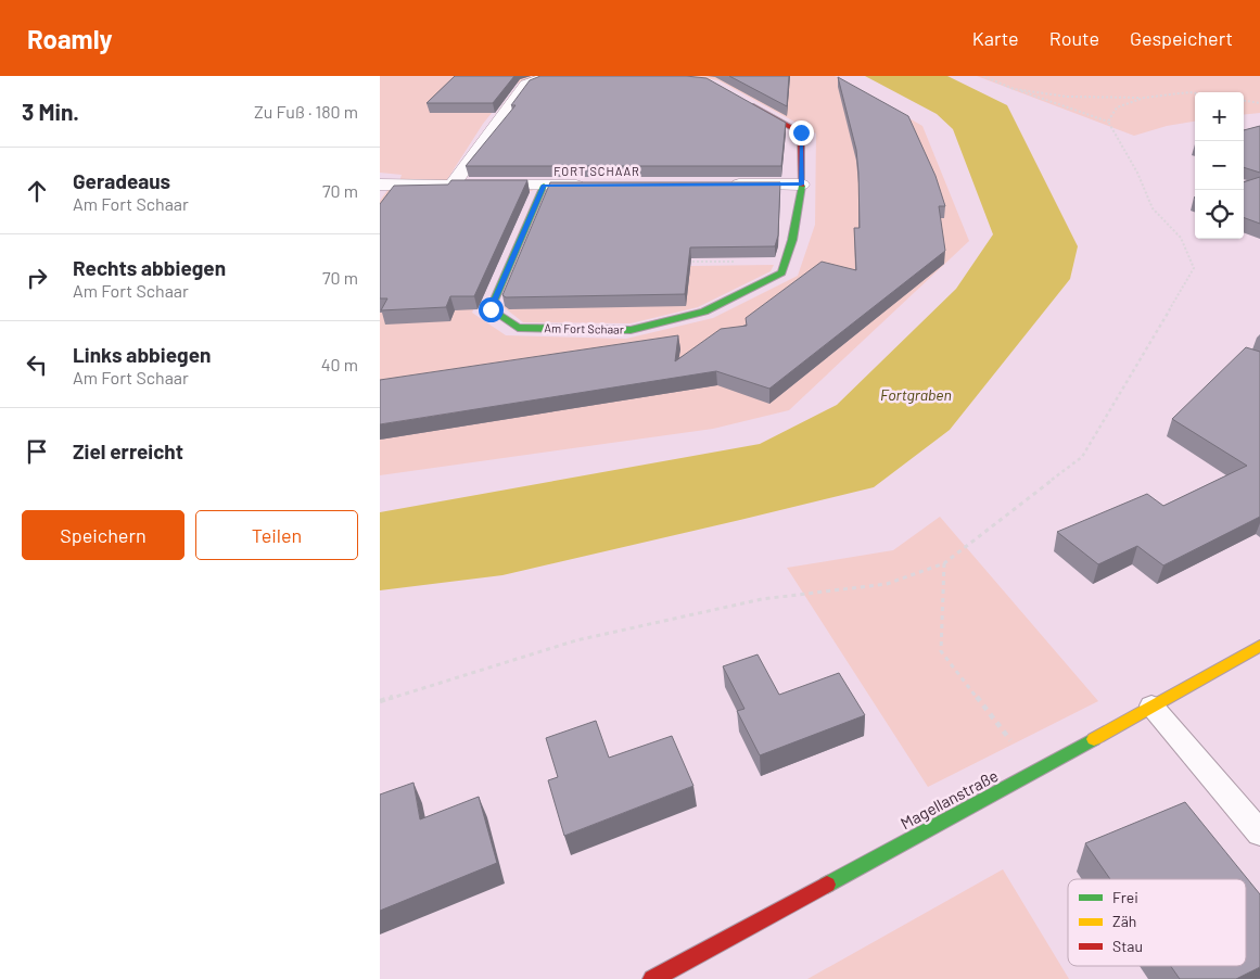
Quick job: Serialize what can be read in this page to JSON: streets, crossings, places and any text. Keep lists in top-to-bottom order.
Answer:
{
  "streets": {
    "street": ["Am Fort Schaar", "Magellanstraße"]
  },
  "districts": ["FORT SCHAAR"],
  "water": ["Fortgraben"],
  "legend": ["Frei", "Zäh", "Stau"],
  "page": {
    "header": "Roamly",
    "nav": ["Karte", "Route", "Gespeichert"],
    "heading": ["3 Min.", "Zu Fuß · 180 m"],
    "map_buttons": ["+", "−"],
    "list": [
      ["Geradeaus", "Am Fort Schaar", "70 m"],
      ["Rechts abbiegen", "Am Fort Schaar", "70 m"],
      ["Links abbiegen", "Am Fort Schaar", "40 m"],
      "Ziel erreicht"
    ],
    "buttons": ["Speichern", "Teilen"]
  }
}
